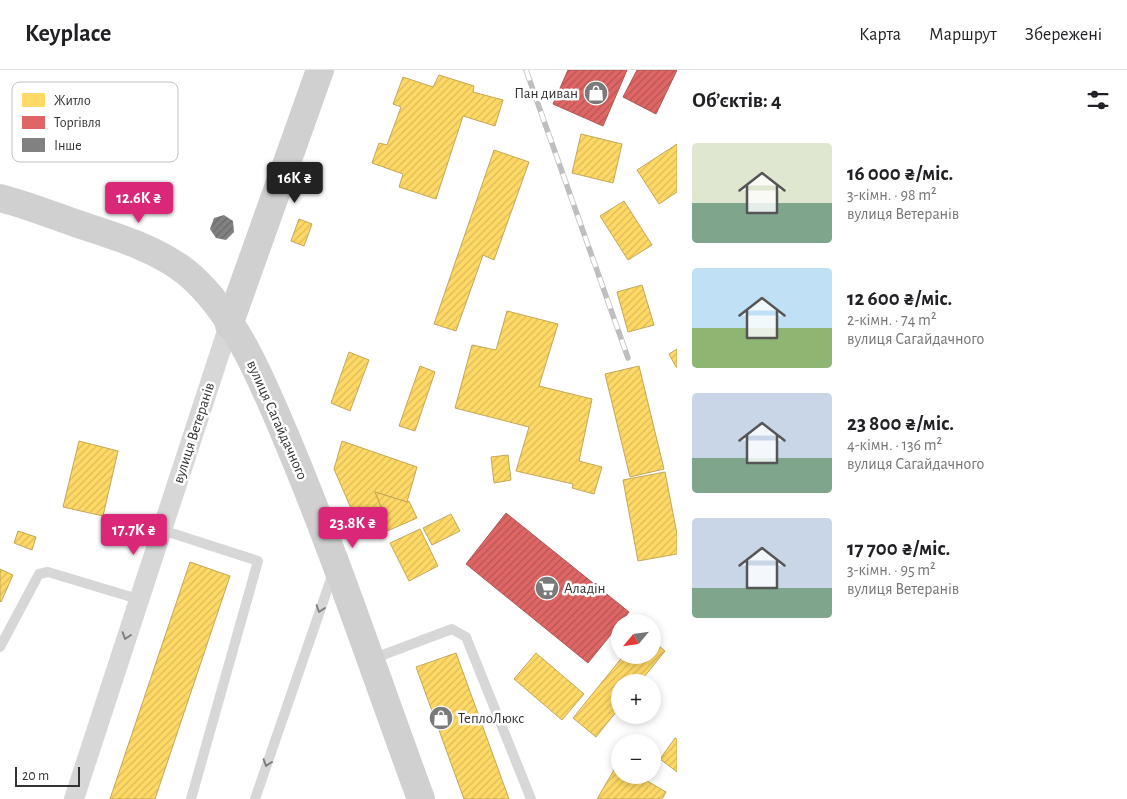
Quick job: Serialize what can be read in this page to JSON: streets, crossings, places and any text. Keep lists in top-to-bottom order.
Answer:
{
  "streets": {
    "main road": ["вулиця Сагайдачного", "вулиця Ветеранів"]
  },
  "crossings": [
    ["вулиця Сагайдачного", "вулиця Ветеранів"]
  ],
  "places": {
    "shop": ["Пан диван", "ТеплоЛюкс"],
    "supermarket": ["Аладін"]
  },
  "legend": ["Житло", "Торгівля", "Інше"],
  "scale_bar": "20 m",
  "north": "bottom left",
  "page": {
    "header": "Keyplace",
    "nav": ["Карта", "Маршрут", "Збережені"],
    "heading": "Об’єктів: 4",
    "list": [
      {
        "name": "16 000 ₴/міс.",
        "note": "3-кімн. · 98 m² · вулиця Ветеранів"
      },
      {
        "name": "12 600 ₴/міс.",
        "note": "2-кімн. · 74 m² · вулиця Сагайдачного"
      },
      {
        "name": "23 800 ₴/міс.",
        "note": "4-кімн. · 136 m² · вулиця Сагайдачного"
      },
      {
        "name": "17 700 ₴/міс.",
        "note": "3-кімн. · 95 m² · вулиця Ветеранів"
      }
    ],
    "price": [
      "16K ₴",
      "12.6K ₴",
      "23.8K ₴",
      "17.7K ₴"
    ],
    "map_buttons": ["+", "−"],
    "scale": "20 m"
  }
}
